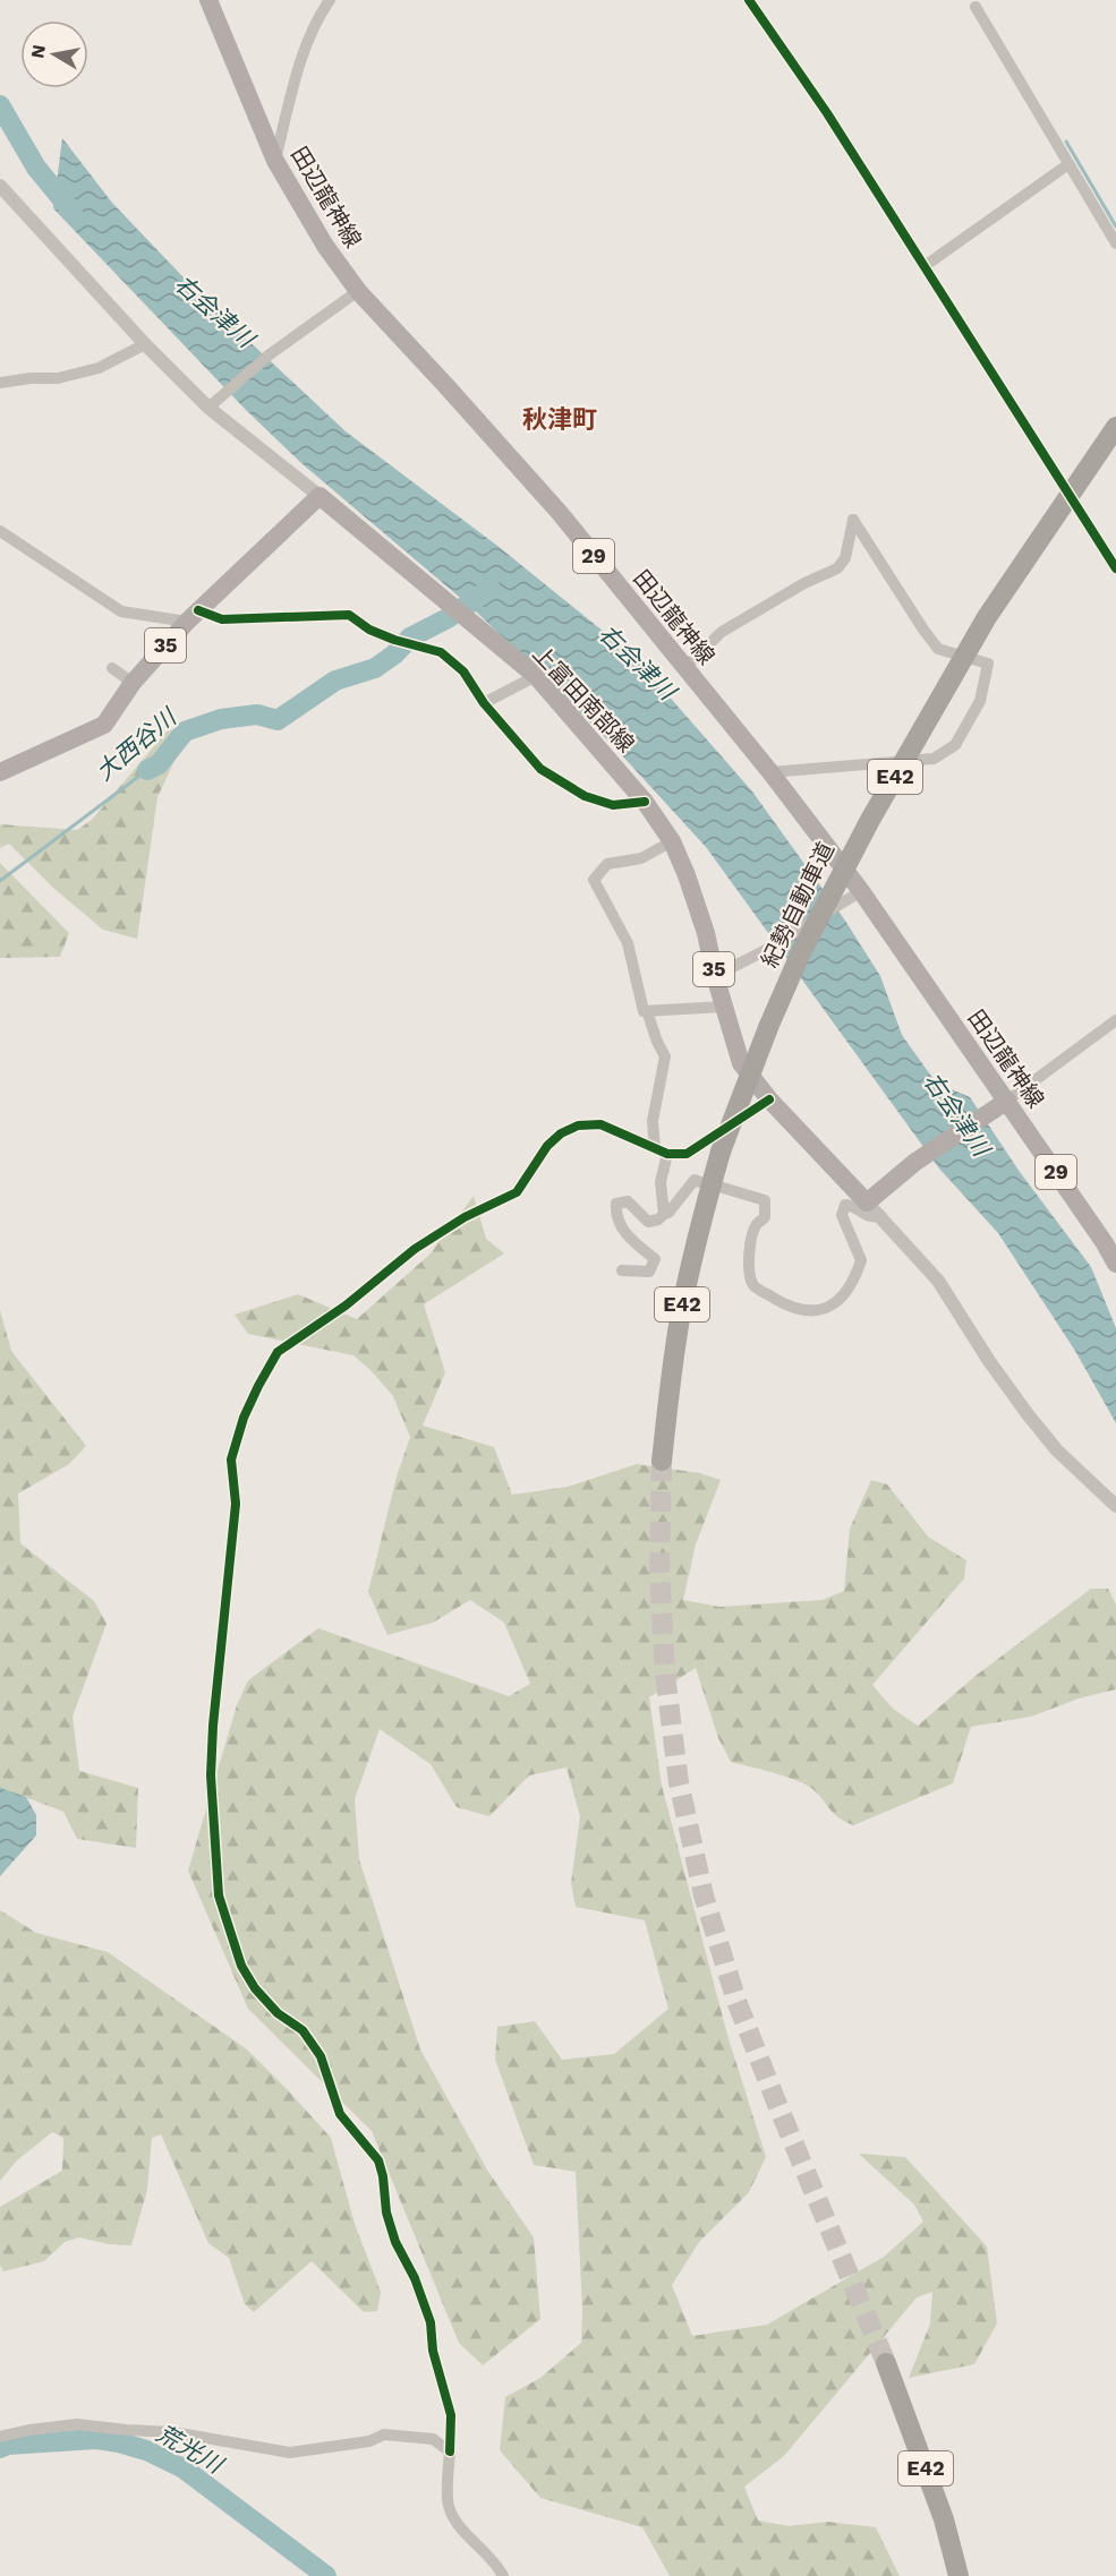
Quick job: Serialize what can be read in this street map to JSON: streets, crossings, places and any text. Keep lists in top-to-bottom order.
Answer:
{
  "streets": {
    "highway": ["E42", "紀勢自動車道"],
    "main road": [
      "田辺龍神線",
      "29",
      "35",
      "上富田南部線"
    ]
  },
  "crossings": [
    ["35", "上富田南部線"]
  ],
  "districts": ["秋津町"],
  "water": ["右会津川", "大西谷川", "荒光川"],
  "north": "left"
}
